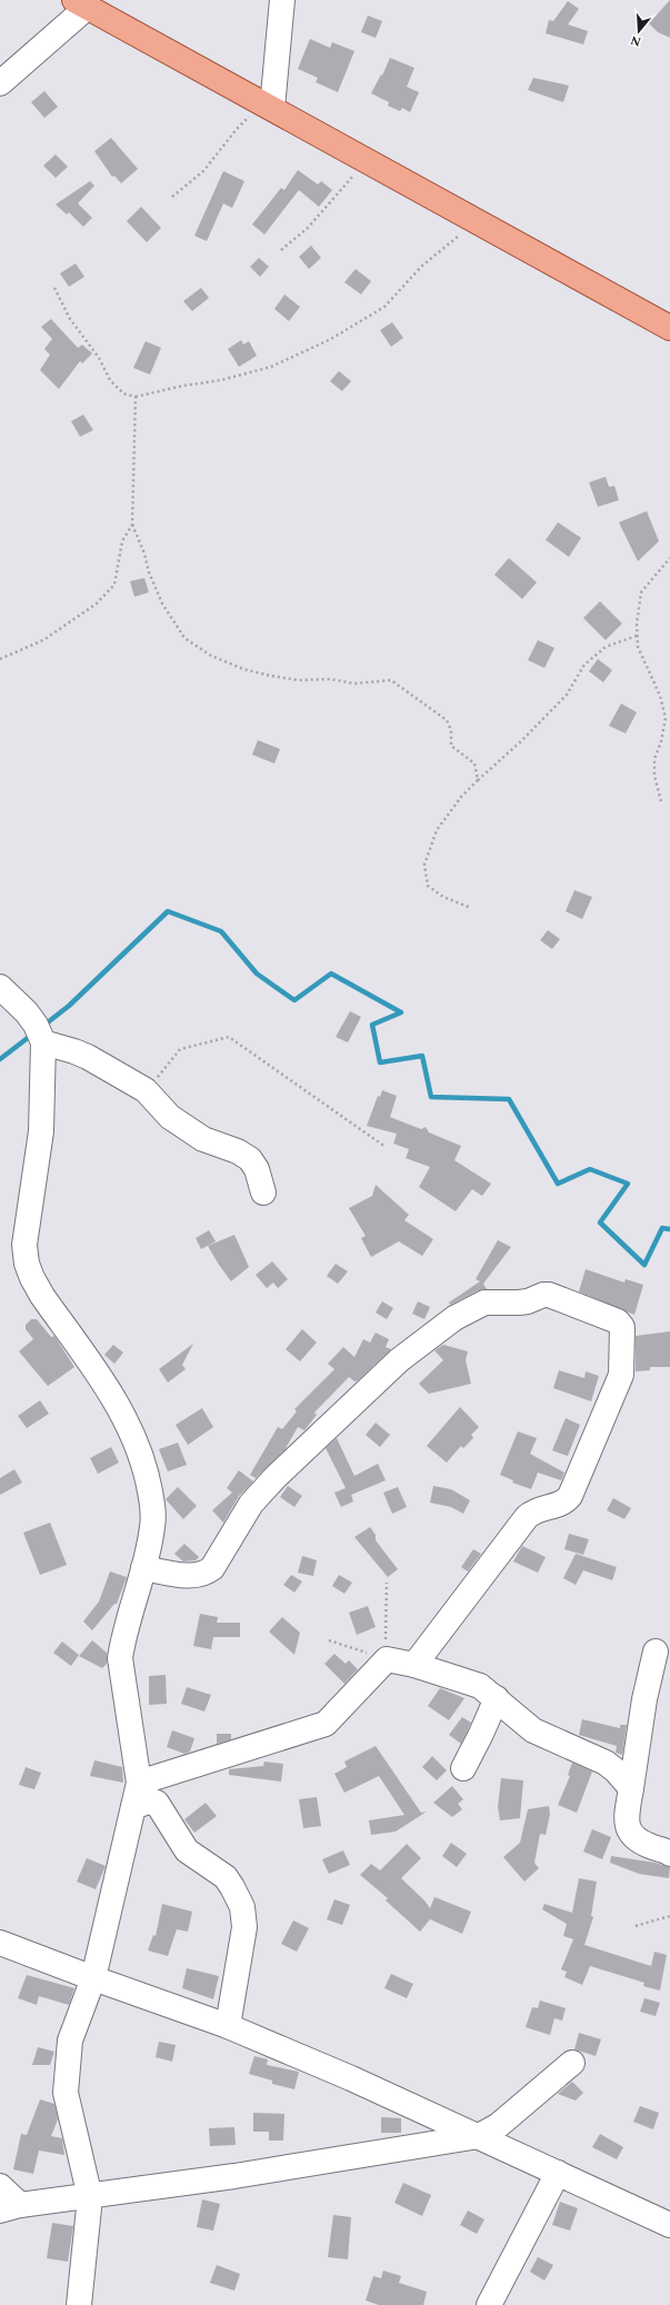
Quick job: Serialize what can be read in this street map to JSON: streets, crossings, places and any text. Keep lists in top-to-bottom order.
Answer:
{
  "north": "bottom"
}
